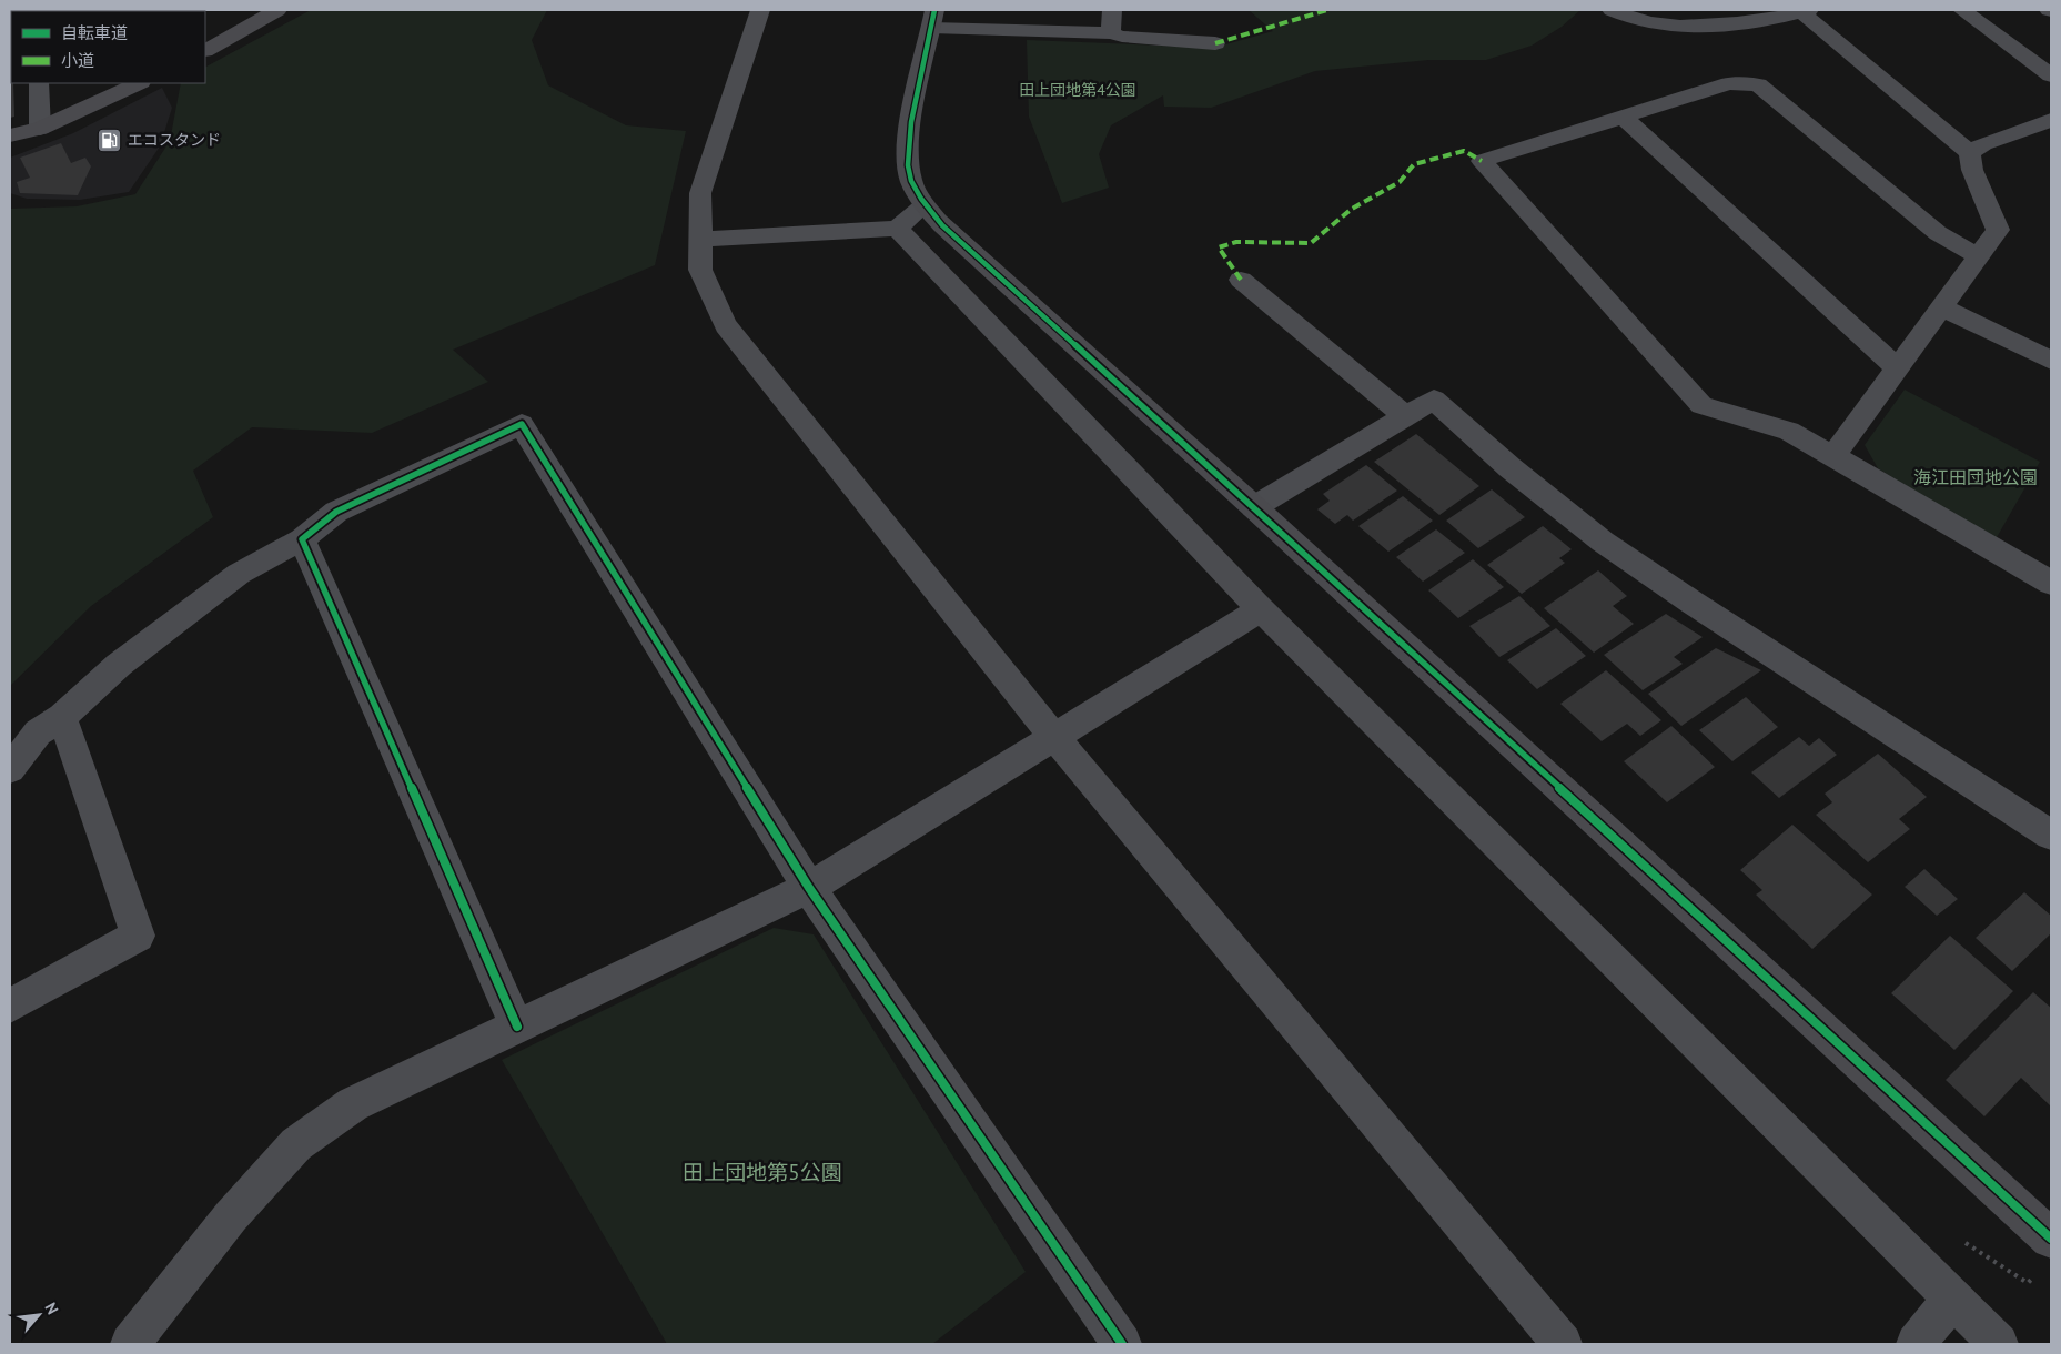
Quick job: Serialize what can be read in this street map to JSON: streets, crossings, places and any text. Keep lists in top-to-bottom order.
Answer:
{
  "parks": ["田上団地第4公園", "海江田団地公園", "田上団地第5公園"],
  "places": {
    "fuel station": ["エコスタンド"]
  },
  "legend": ["自転車道", "小道"],
  "north": "top right"
}
